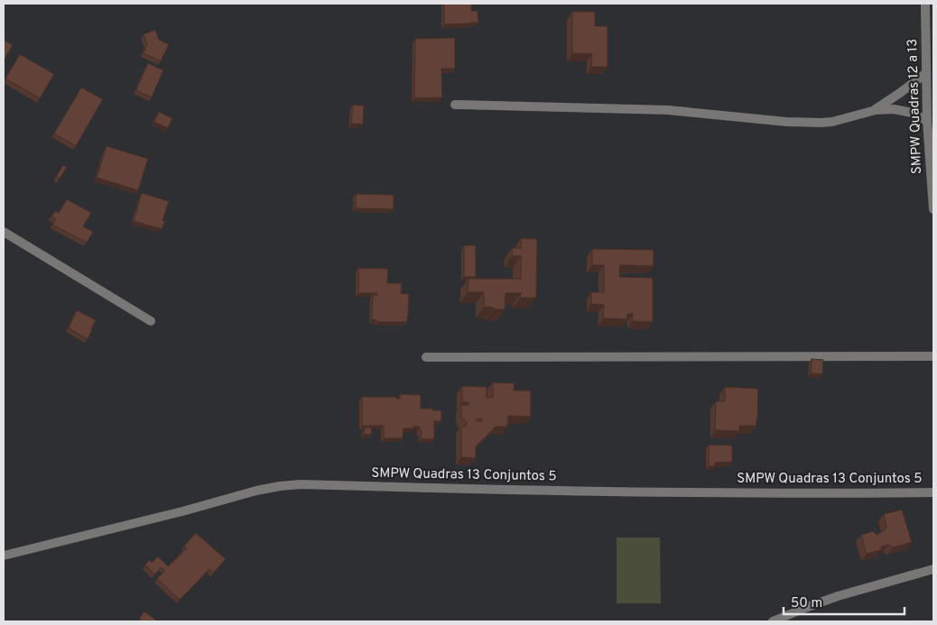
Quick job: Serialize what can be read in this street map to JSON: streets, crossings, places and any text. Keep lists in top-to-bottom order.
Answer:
{
  "streets": {
    "street": ["SMPW Quadras 12 a 13", "SMPW Quadras 13 Conjuntos 5"]
  },
  "scale_bar": "50 m"
}
